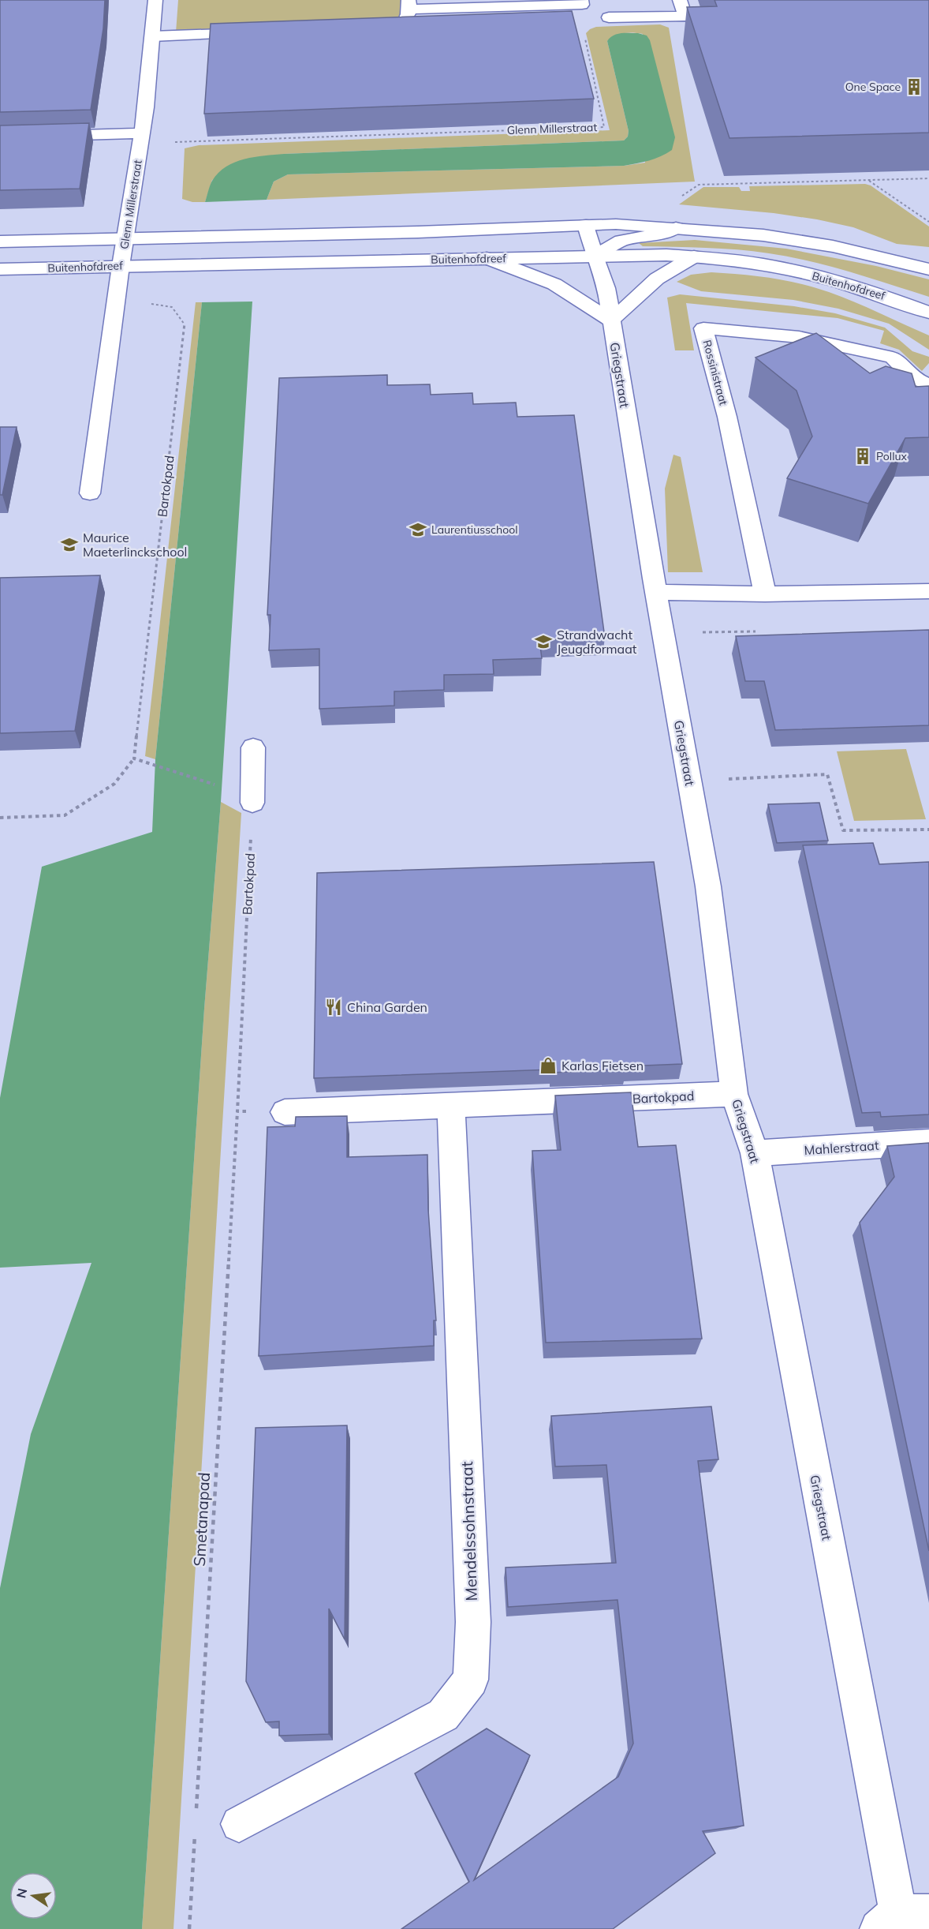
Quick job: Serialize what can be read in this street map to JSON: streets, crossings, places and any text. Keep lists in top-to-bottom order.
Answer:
{
  "streets": {
    "street": [
      "Glenn Millerstraat",
      "Buitenhofdreef",
      "Rossinistraat",
      "Griegstraat",
      "Bartokpad",
      "Mahlerstraat",
      "Mendelssohnstraat"
    ],
    "path": ["Smetanapad"]
  },
  "crossings": [
    ["Glenn Millerstraat", "Buitenhofdreef"],
    ["Glenn Millerstraat", "Bartokpad"],
    ["Buitenhofdreef", "Griegstraat"],
    ["Griegstraat", "Bartokpad"],
    ["Griegstraat", "Mahlerstraat"],
    ["Bartokpad", "Smetanapad"],
    ["Bartokpad", "Mendelssohnstraat"]
  ],
  "places": {
    "building": ["One Space", "Pollux"],
    "school or university": ["Laurentiusschool", "Maurice Maeterlinckschool", "Strandwacht Jeugdformaat"],
    "restaurant": ["China Garden"],
    "shop": ["Karlas Fietsen"]
  },
  "north": "left"
}
